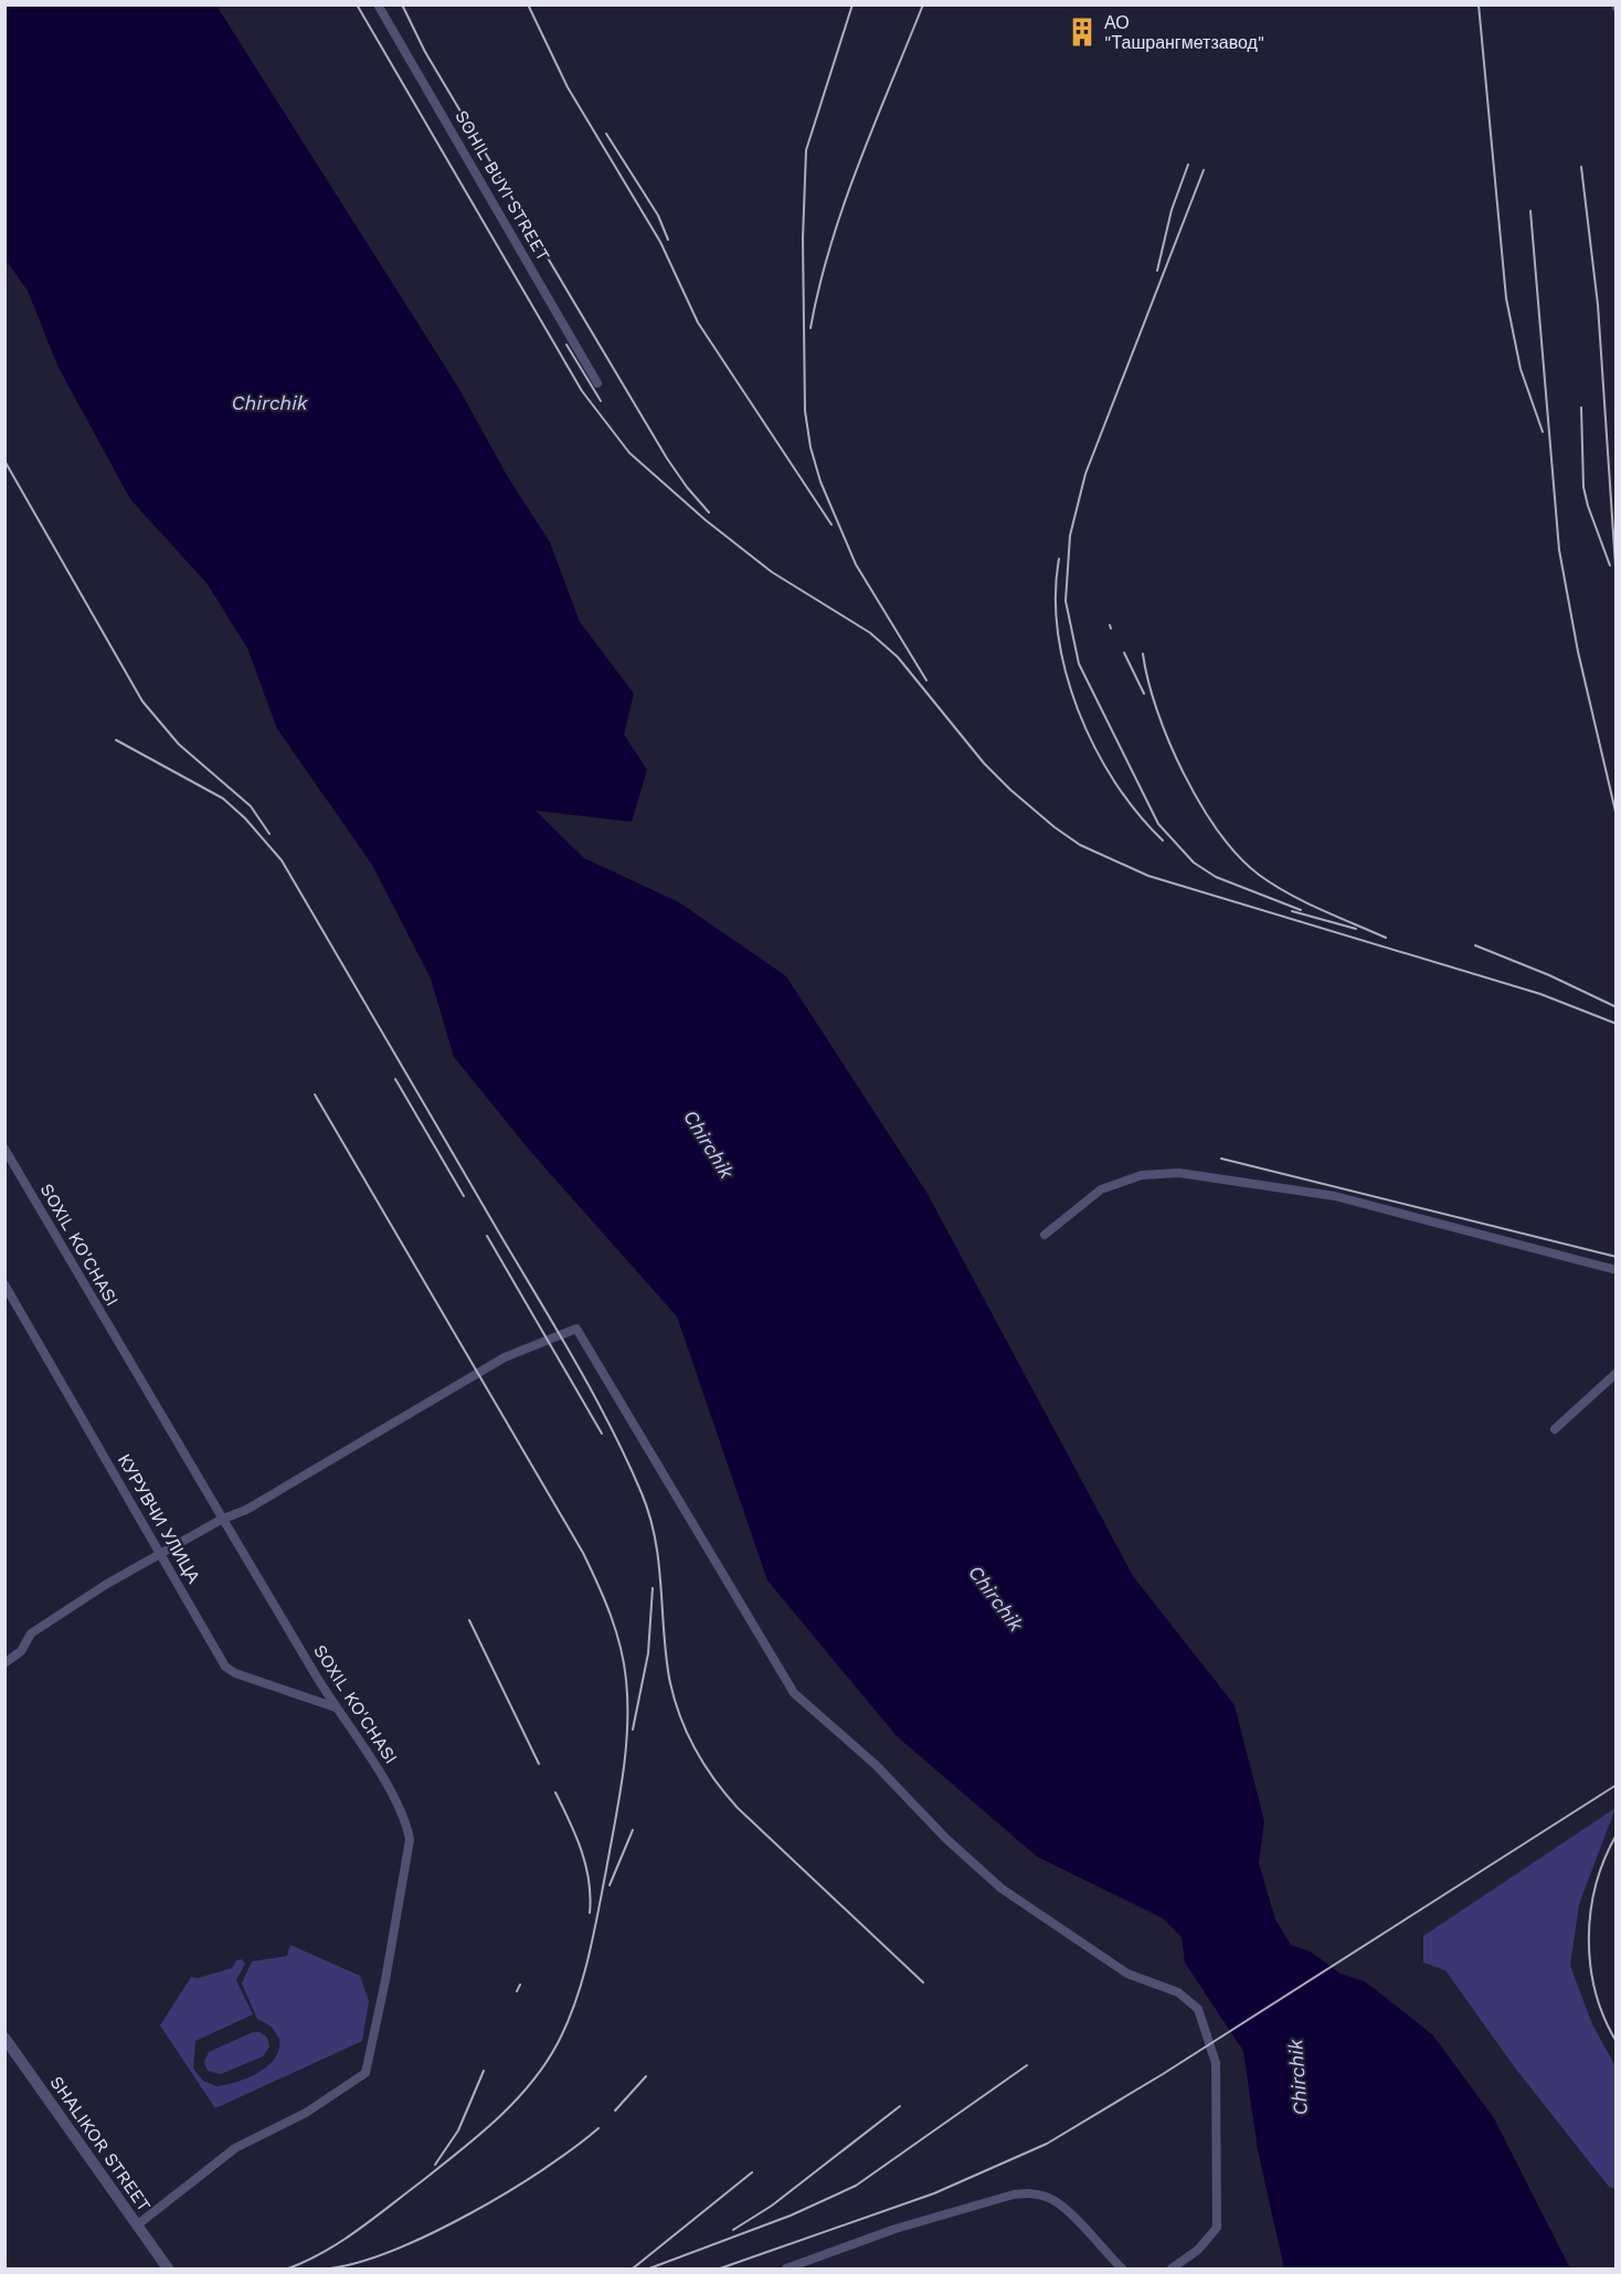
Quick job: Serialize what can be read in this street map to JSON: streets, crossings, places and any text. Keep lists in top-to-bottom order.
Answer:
{
  "streets": {
    "street": [
      "SOHIL BUYI STREET",
      "SOXIL KO'CHASI",
      "КУРУВЧИ УЛИЦА",
      "SHАLIKOR STREET"
    ]
  },
  "crossings": [
    ["SOXIL KO'CHASI", "КУРУВЧИ УЛИЦА"],
    ["SOXIL KO'CHASI", "SHАLIKOR STREET"]
  ],
  "water": ["Chirchik"],
  "places": {
    "building": ["АО \"Ташрангметзавод\""]
  }
}
